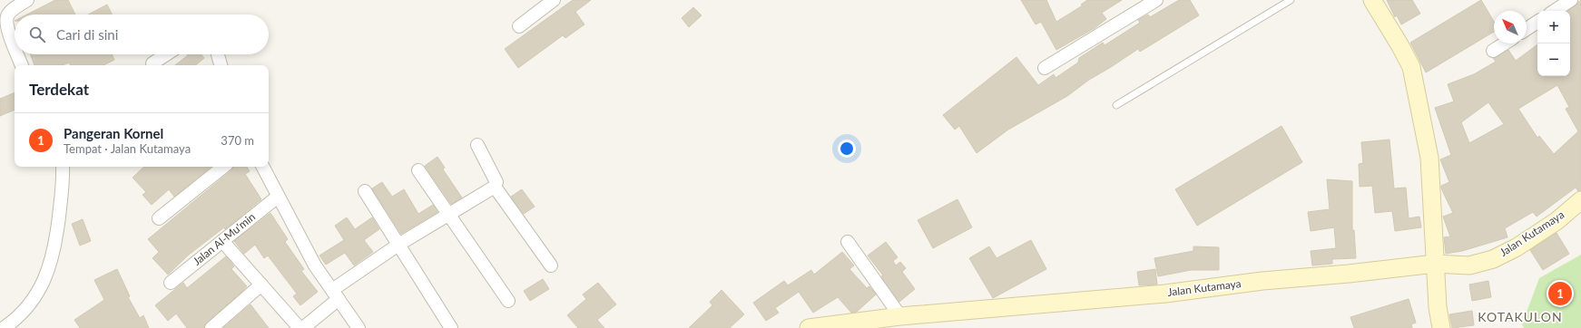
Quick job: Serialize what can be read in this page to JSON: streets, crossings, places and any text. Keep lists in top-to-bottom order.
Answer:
{
  "streets": {
    "main road": ["Jalan Kutamaya"],
    "street": ["Jalan Al-Mu'min"]
  },
  "districts": ["KOTAKULON"],
  "north": "top left",
  "page": {
    "map_buttons": ["+", "−"],
    "search": "Cari di sini",
    "heading": "Terdekat",
    "list": [
      {
        "mark": "1",
        "name": "Pangeran Kornel",
        "note": "Tempat · Jalan Kutamaya",
        "value": "370 m"
      }
    ],
    "pins": "1"
  }
}
